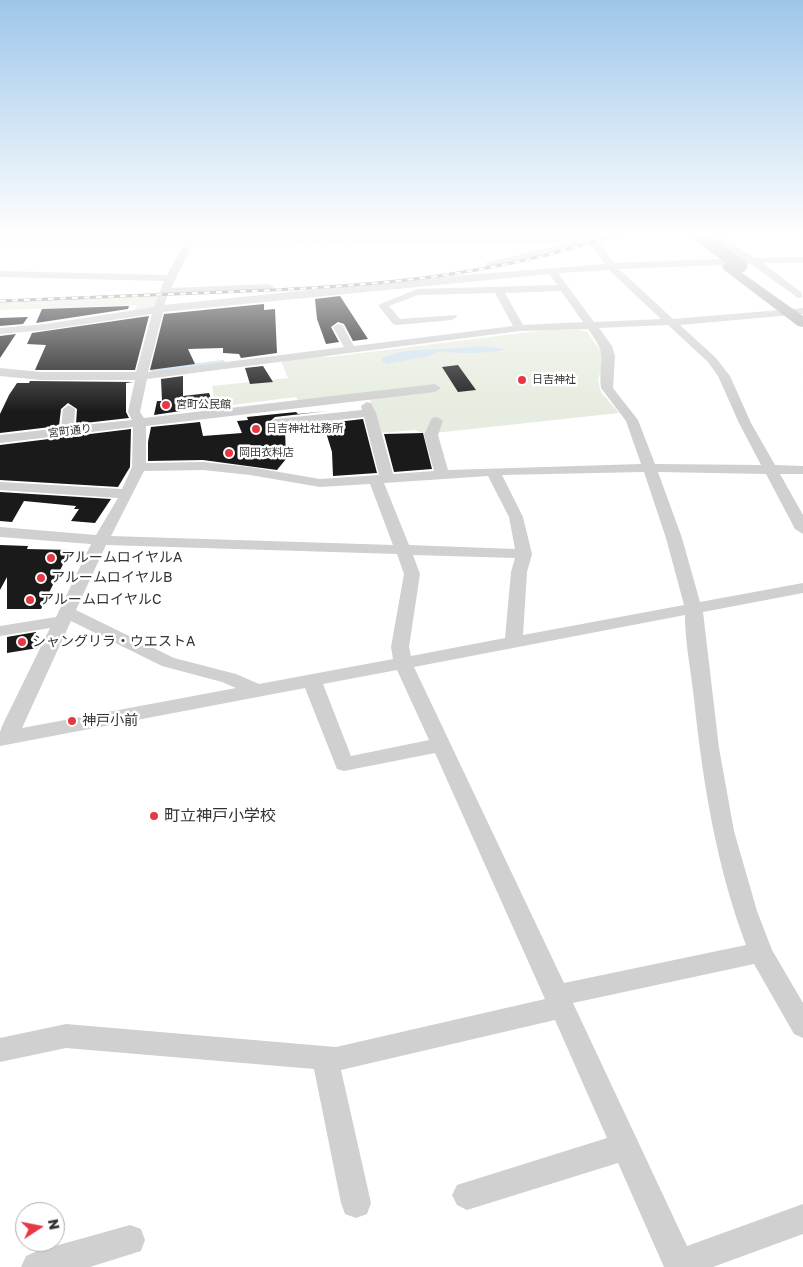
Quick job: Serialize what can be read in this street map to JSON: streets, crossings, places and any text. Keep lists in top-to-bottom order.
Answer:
{
  "streets": {
    "street": ["宮町通り"]
  },
  "places": [
    "日吉神社",
    "宮町公民館",
    "日吉神社社務所",
    "岡田衣料店",
    "アルームロイヤルA",
    "アルームロイヤルB",
    "アルームロイヤルC",
    "シャングリラ・ウエストA",
    "神戸小前",
    "町立神戸小学校"
  ],
  "north": "right"
}
